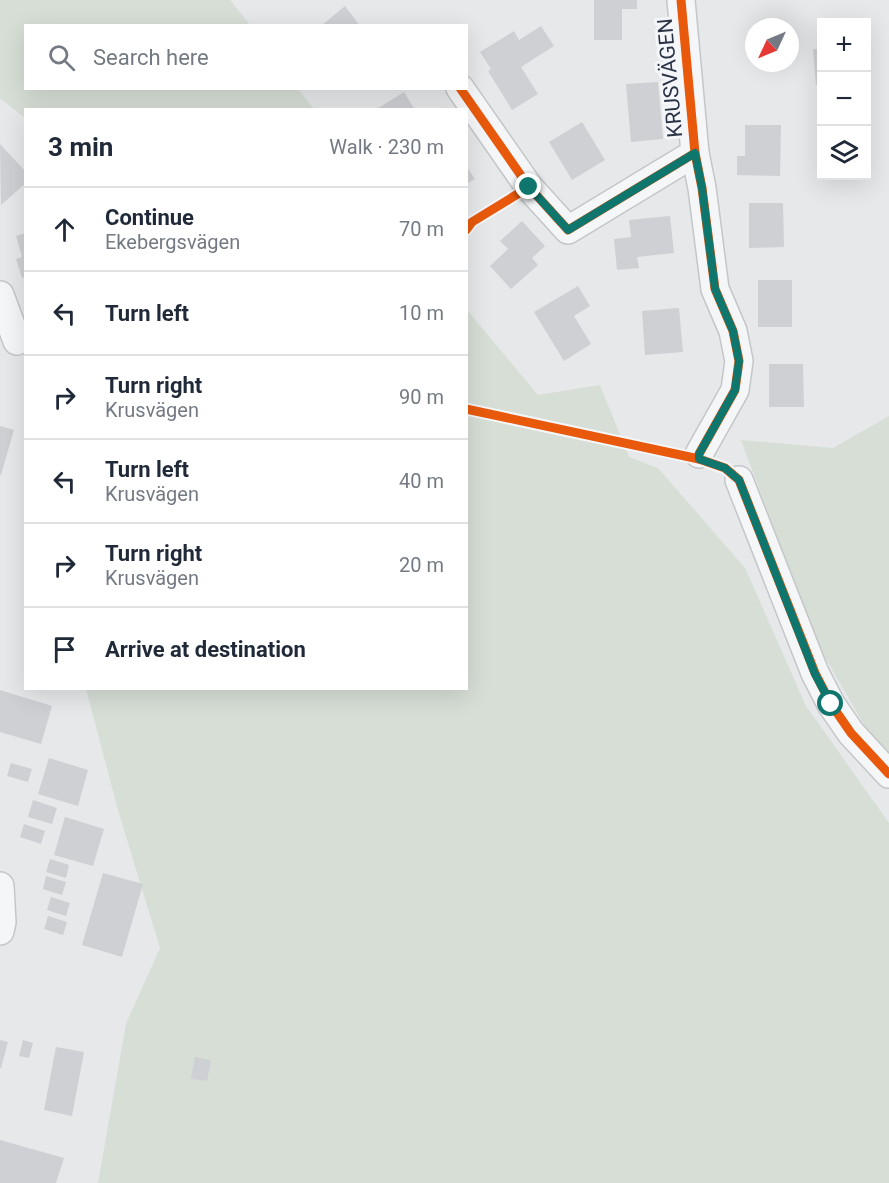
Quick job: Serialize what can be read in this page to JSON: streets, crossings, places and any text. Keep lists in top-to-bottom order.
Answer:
{
  "streets": {
    "street": ["KRUSVÄGEN"]
  },
  "north": "bottom left",
  "page": {
    "map_buttons": ["+", "−"],
    "search": "Search here",
    "heading": ["3 min", "Walk · 230 m"],
    "list": [
      ["Continue", "Ekebergsvägen", "70 m"],
      ["Turn left", "10 m"],
      ["Turn right", "Krusvägen", "90 m"],
      ["Turn left", "Krusvägen", "40 m"],
      ["Turn right", "Krusvägen", "20 m"],
      "Arrive at destination"
    ]
  }
}
